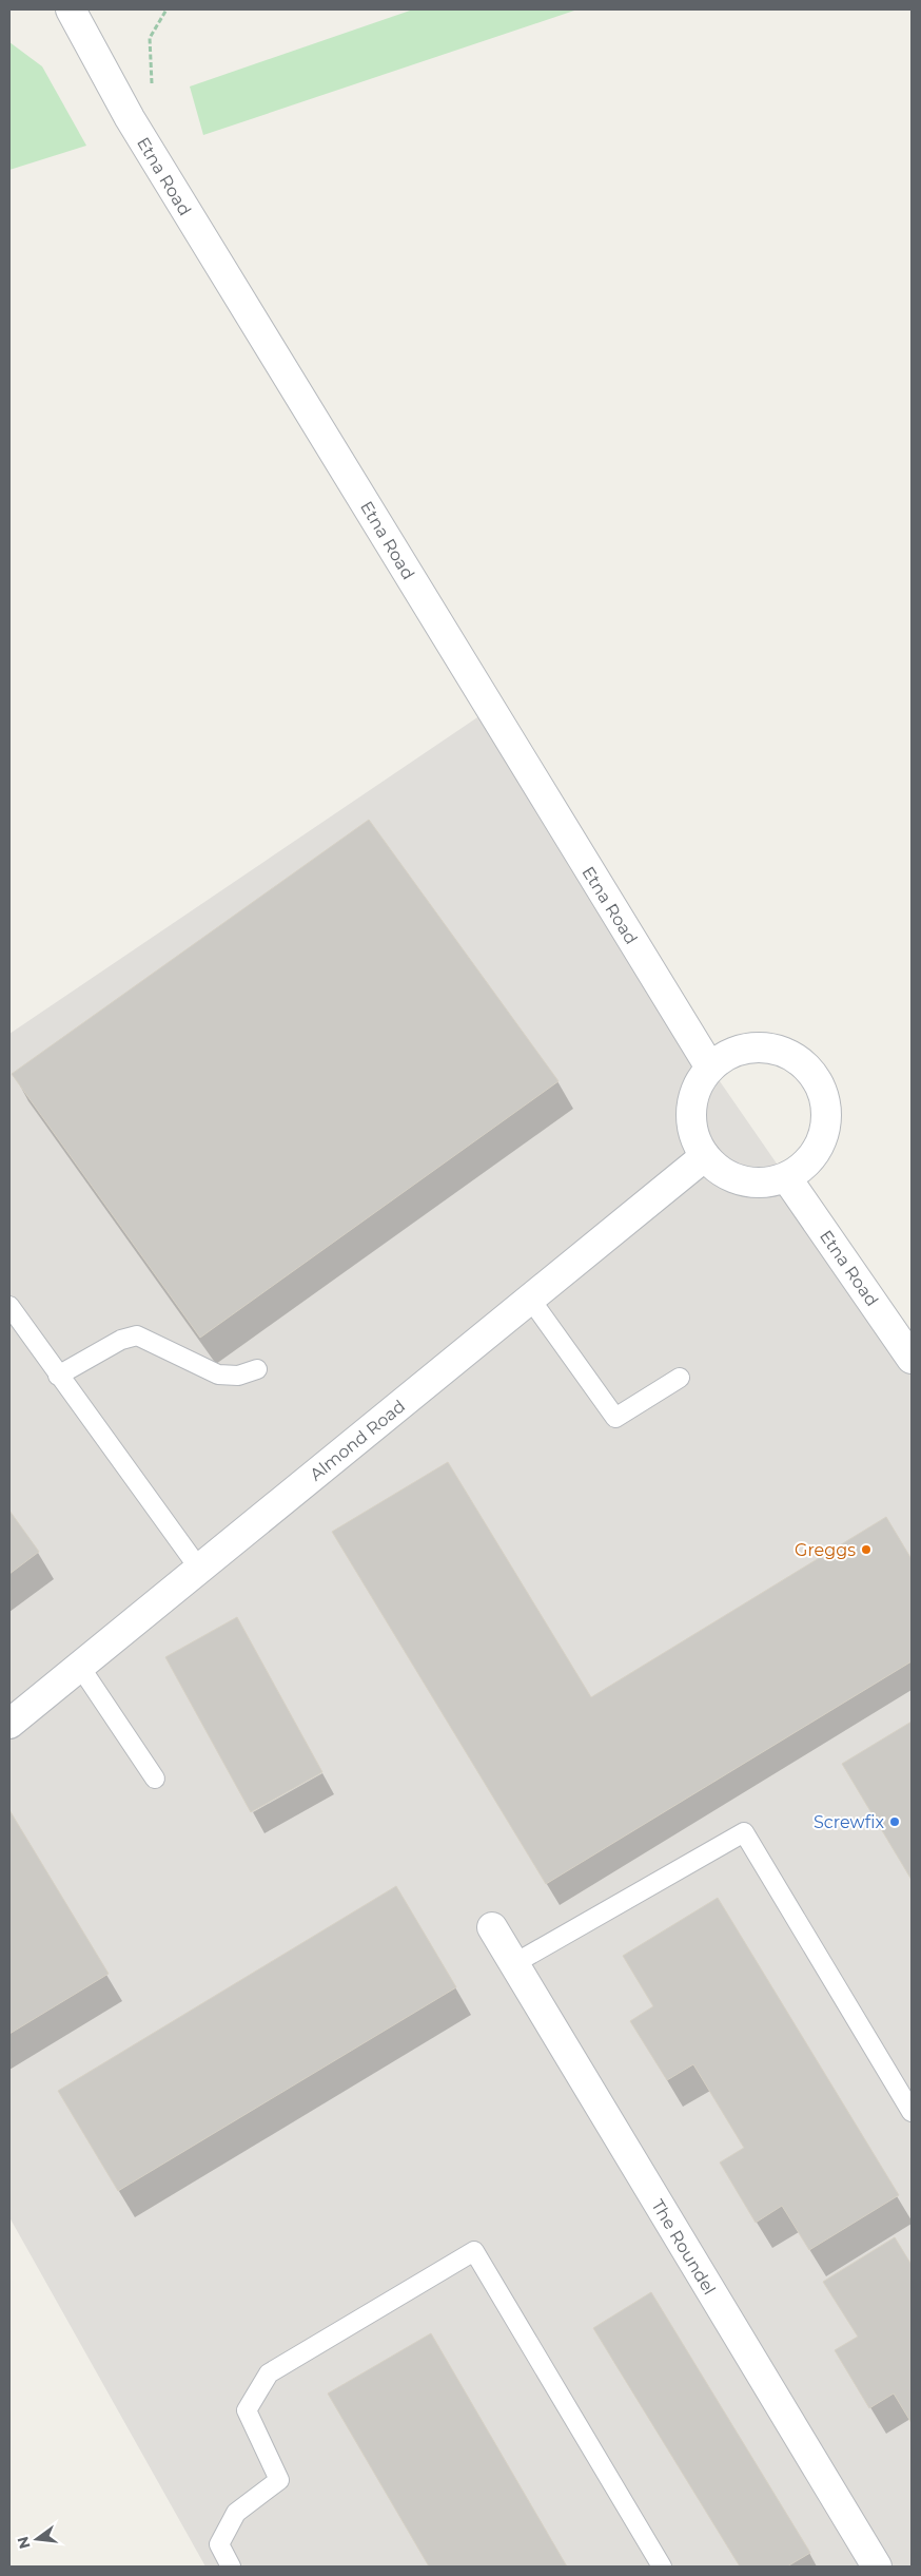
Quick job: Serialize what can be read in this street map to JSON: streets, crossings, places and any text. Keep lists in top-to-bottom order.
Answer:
{
  "streets": {
    "street": ["Etna Road", "Almond Road", "The Roundel"]
  },
  "crossings": [
    ["Etna Road", "Almond Road"]
  ],
  "places": ["Greggs", "Screwfix"],
  "north": "left"
}
